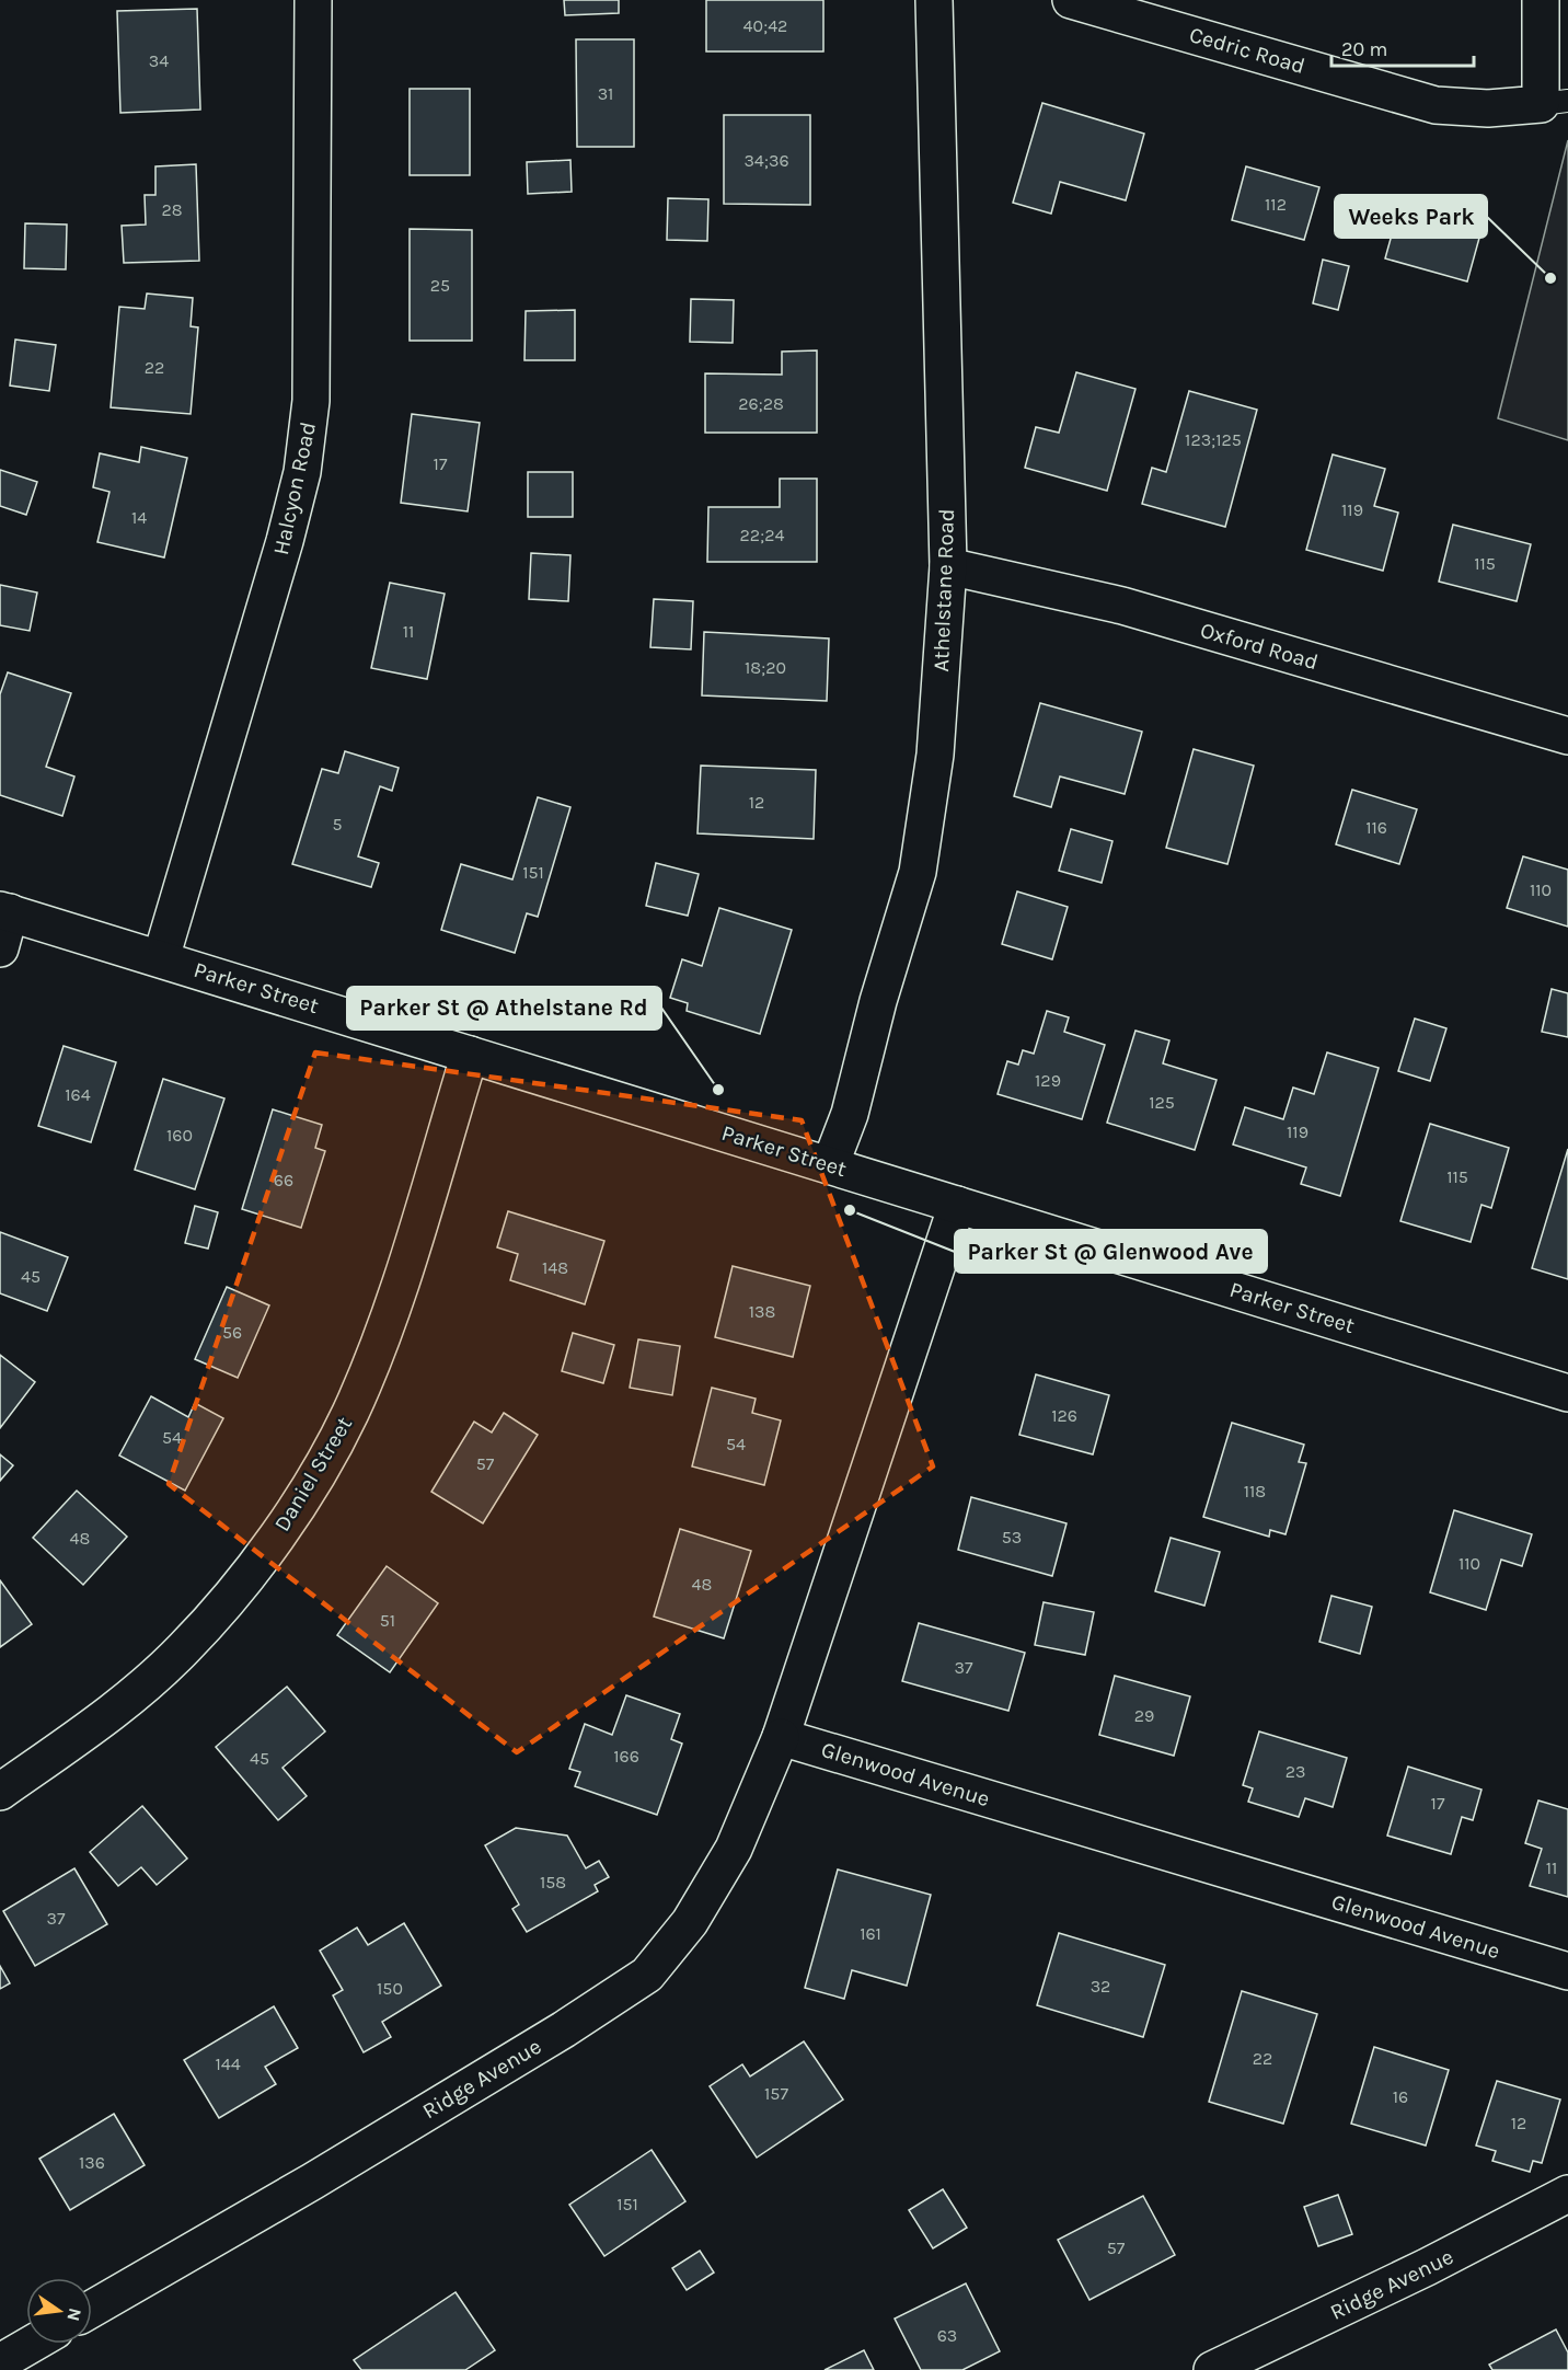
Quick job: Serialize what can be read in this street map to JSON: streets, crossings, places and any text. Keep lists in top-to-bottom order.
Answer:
{
  "streets": {
    "street": [
      "Cedric Road",
      "Halcyon Road",
      "Athelstane Road",
      "Oxford Road",
      "Parker Street",
      "Daniel Street",
      "Glenwood Avenue",
      "Ridge Avenue"
    ]
  },
  "crossings": [
    ["Halcyon Road", "Parker Street"],
    ["Athelstane Road", "Oxford Road"],
    ["Athelstane Road", "Parker Street"],
    ["Parker Street", "Daniel Street"],
    ["Glenwood Avenue", "Ridge Avenue"]
  ],
  "places": ["Weeks Park", "Parker St @ Athelstane Rd", "Parker St @ Glenwood Ave"],
  "house_numbers": [
    "40;42",
    "34",
    "31",
    "34;36",
    "112",
    "28",
    "25",
    "22",
    "26;28",
    "123;125",
    "17",
    "119",
    "14",
    "22;24",
    "115",
    "11",
    "18;20",
    "12",
    "5",
    "116",
    "151",
    "110",
    "129",
    "164",
    "125",
    "119",
    "160",
    "115",
    "66",
    "148",
    "45",
    "138",
    "56",
    "126",
    "54",
    "54",
    "57",
    "118",
    "53",
    "48",
    "110",
    "48",
    "51",
    "37",
    "29",
    "166",
    "45",
    "23",
    "17",
    "11",
    "158",
    "37",
    "161",
    "32",
    "150",
    "22",
    "144",
    "157",
    "16",
    "12",
    "136",
    "151",
    "57",
    "63"
  ],
  "scale_bar": "20 m",
  "north": "right"
}
